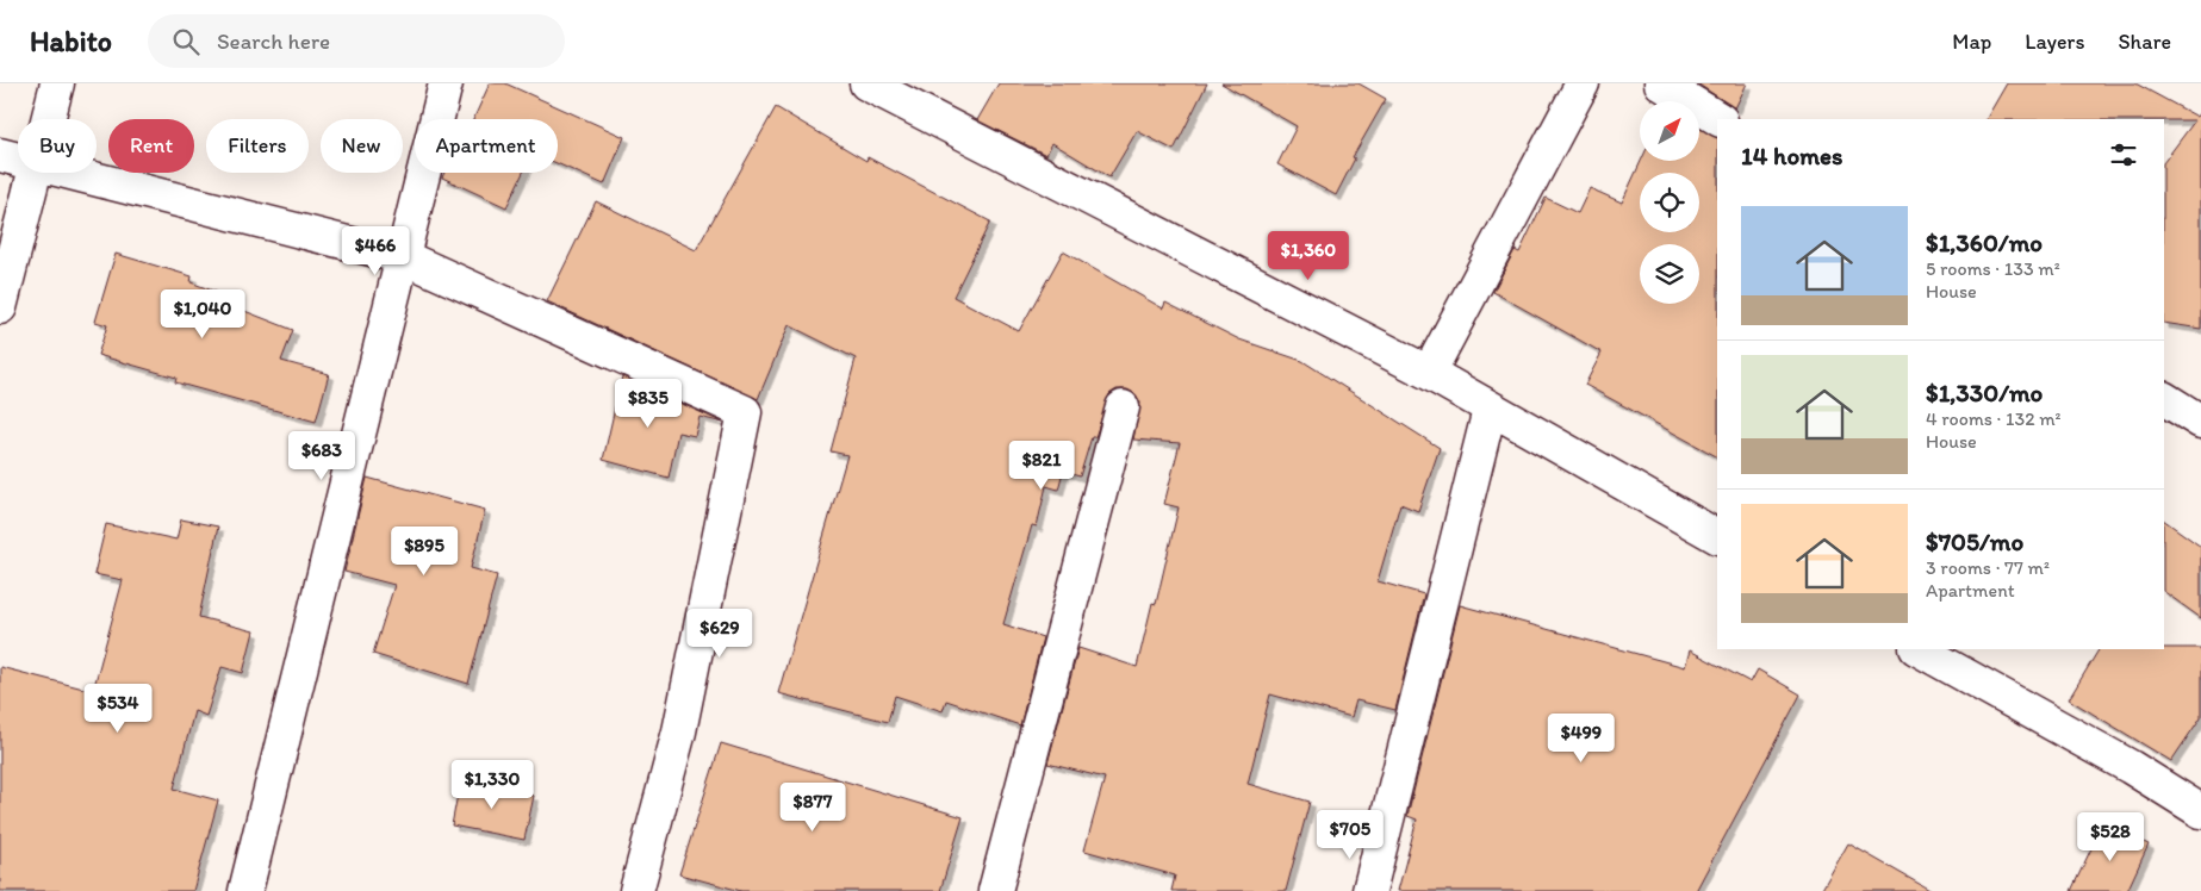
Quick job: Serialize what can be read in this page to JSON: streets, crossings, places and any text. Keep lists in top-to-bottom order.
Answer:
{
  "north": "top right",
  "page": {
    "header": "Habito",
    "search": "Search here",
    "nav": ["Map", "Layers", "Share"],
    "chip": [
      "Buy",
      "Rent",
      "Filters",
      "New",
      "Apartment"
    ],
    "heading": "14 homes",
    "list": [
      {
        "name": "$1,360/mo",
        "note": "5 rooms · 133 m² · House"
      },
      {
        "name": "$1,330/mo",
        "note": "4 rooms · 132 m² · House"
      },
      {
        "name": "$705/mo",
        "note": "3 rooms · 77 m² · Apartment"
      }
    ],
    "price": [
      "$466",
      "$1,360",
      "$1,040",
      "$835",
      "$683",
      "$821",
      "$895",
      "$629",
      "$534",
      "$499",
      "$1,330",
      "$877",
      "$705",
      "$528"
    ]
  }
}
